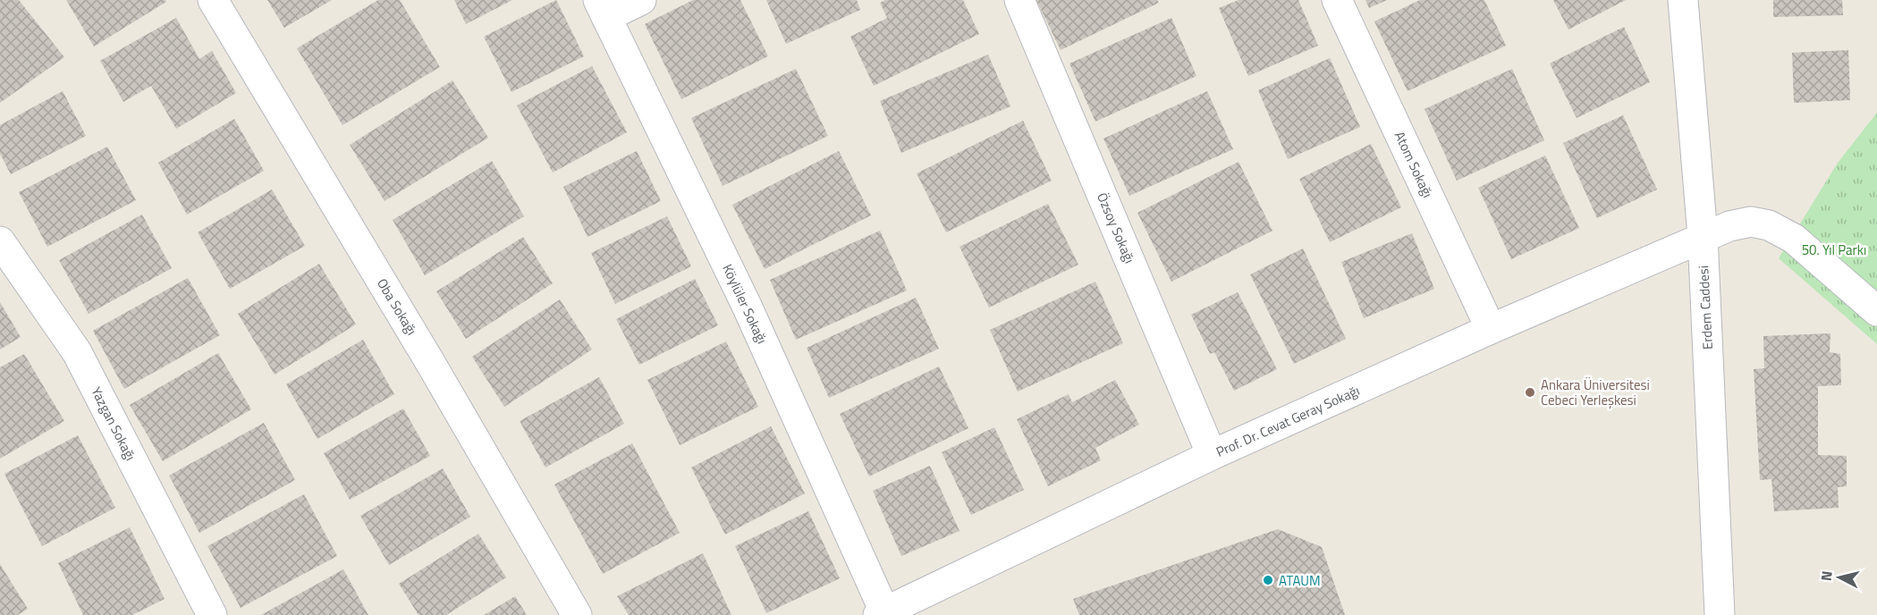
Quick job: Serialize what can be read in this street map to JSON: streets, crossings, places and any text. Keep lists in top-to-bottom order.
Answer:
{
  "streets": {
    "street": [
      "Atom Sokağı",
      "Özsoy Sokağı",
      "Köylüler Sokağı",
      "Oba Sokağı",
      "Erdem Caddesi",
      "Prof. Dr. Cevat Geray Sokağı",
      "Yazgan Sokağı"
    ]
  },
  "crossings": [
    ["Atom Sokağı", "Prof. Dr. Cevat Geray Sokağı"],
    ["Özsoy Sokağı", "Prof. Dr. Cevat Geray Sokağı"],
    ["Köylüler Sokağı", "Prof. Dr. Cevat Geray Sokağı"],
    ["Erdem Caddesi", "Prof. Dr. Cevat Geray Sokağı"]
  ],
  "parks": ["50. Yıl Parkı"],
  "places": ["Ankara Üniversitesi Cebeci Yerleşkesi", "ATAUM"],
  "north": "left"
}
